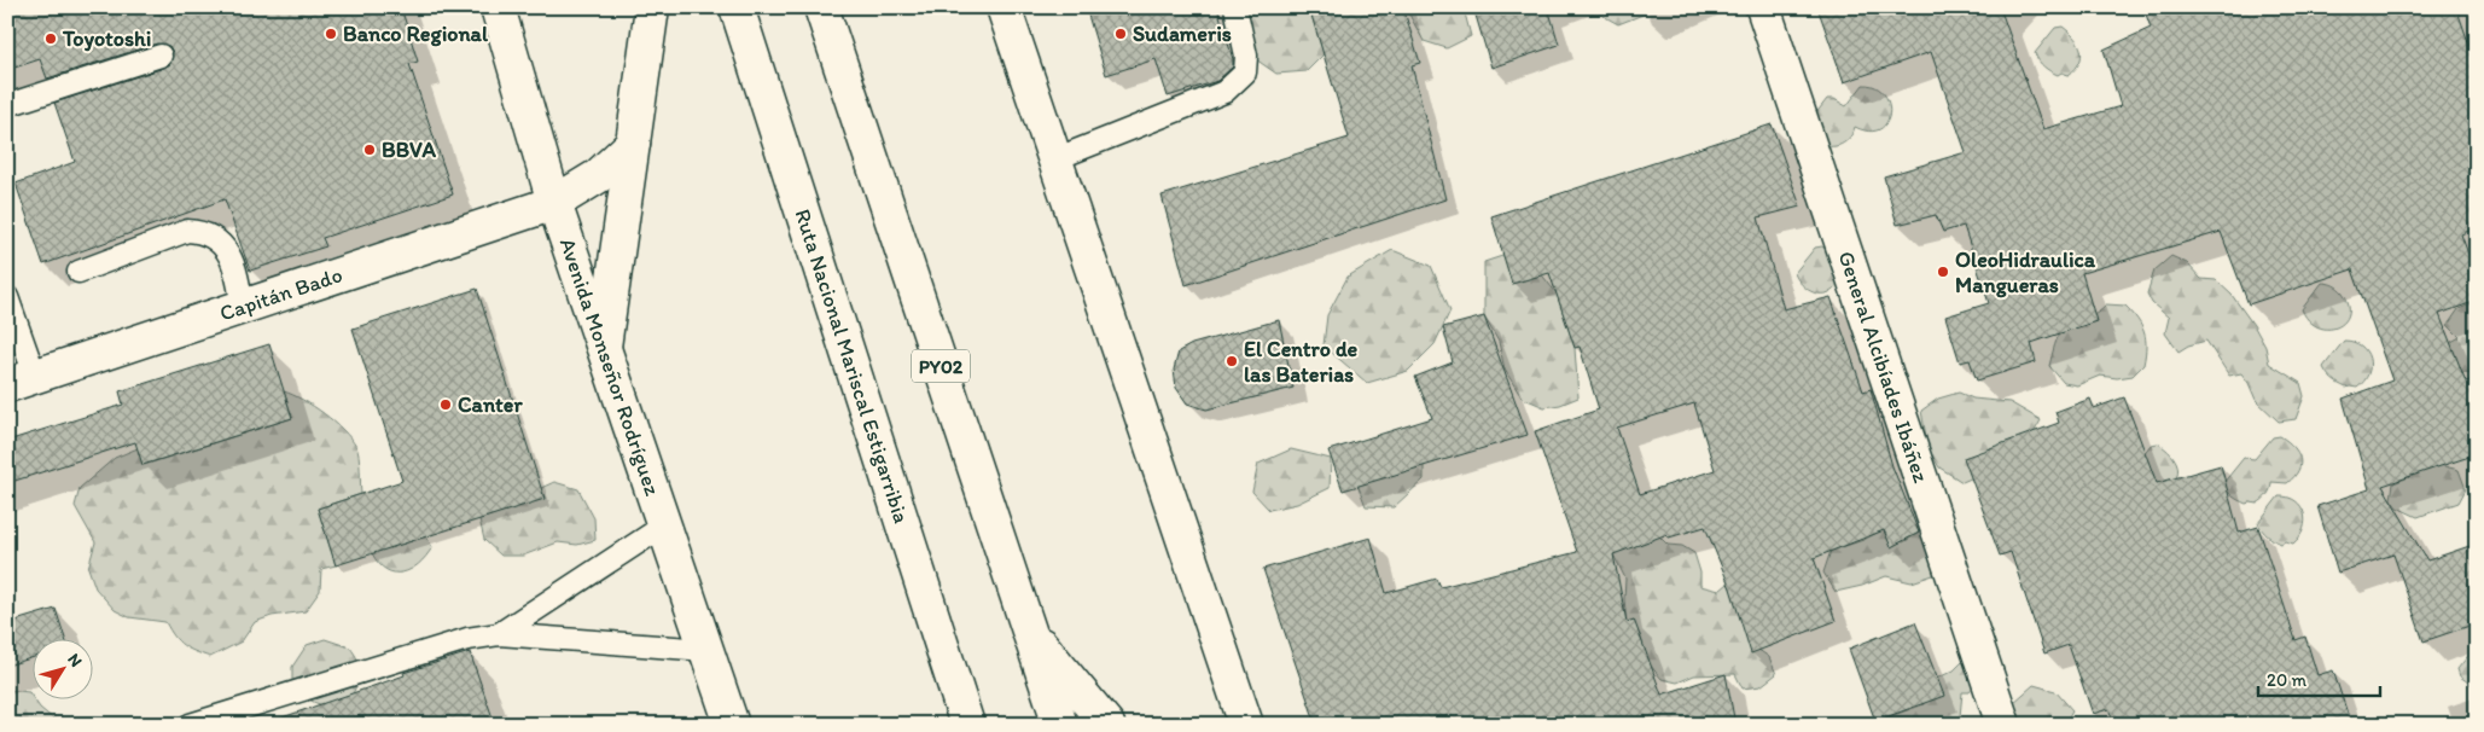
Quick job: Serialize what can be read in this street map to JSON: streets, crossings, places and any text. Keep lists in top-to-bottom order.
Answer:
{
  "streets": {
    "main road": [
      "Capitán Bado",
      "Ruta Nacional Mariscal Estigarribia",
      "PY02",
      "General Alcibíades Ibáñez",
      "Avenida Monseñor Rodríguez"
    ]
  },
  "crossings": [
    ["Capitán Bado", "Avenida Monseñor Rodríguez"]
  ],
  "places": [
    "Banco Regional",
    "Sudameris",
    "Toyotoshi",
    "BBVA",
    "OleoHidraulica Mangueras",
    "El Centro de las Baterias",
    "Canter"
  ],
  "scale_bar": "20 m",
  "north": "top right"
}
